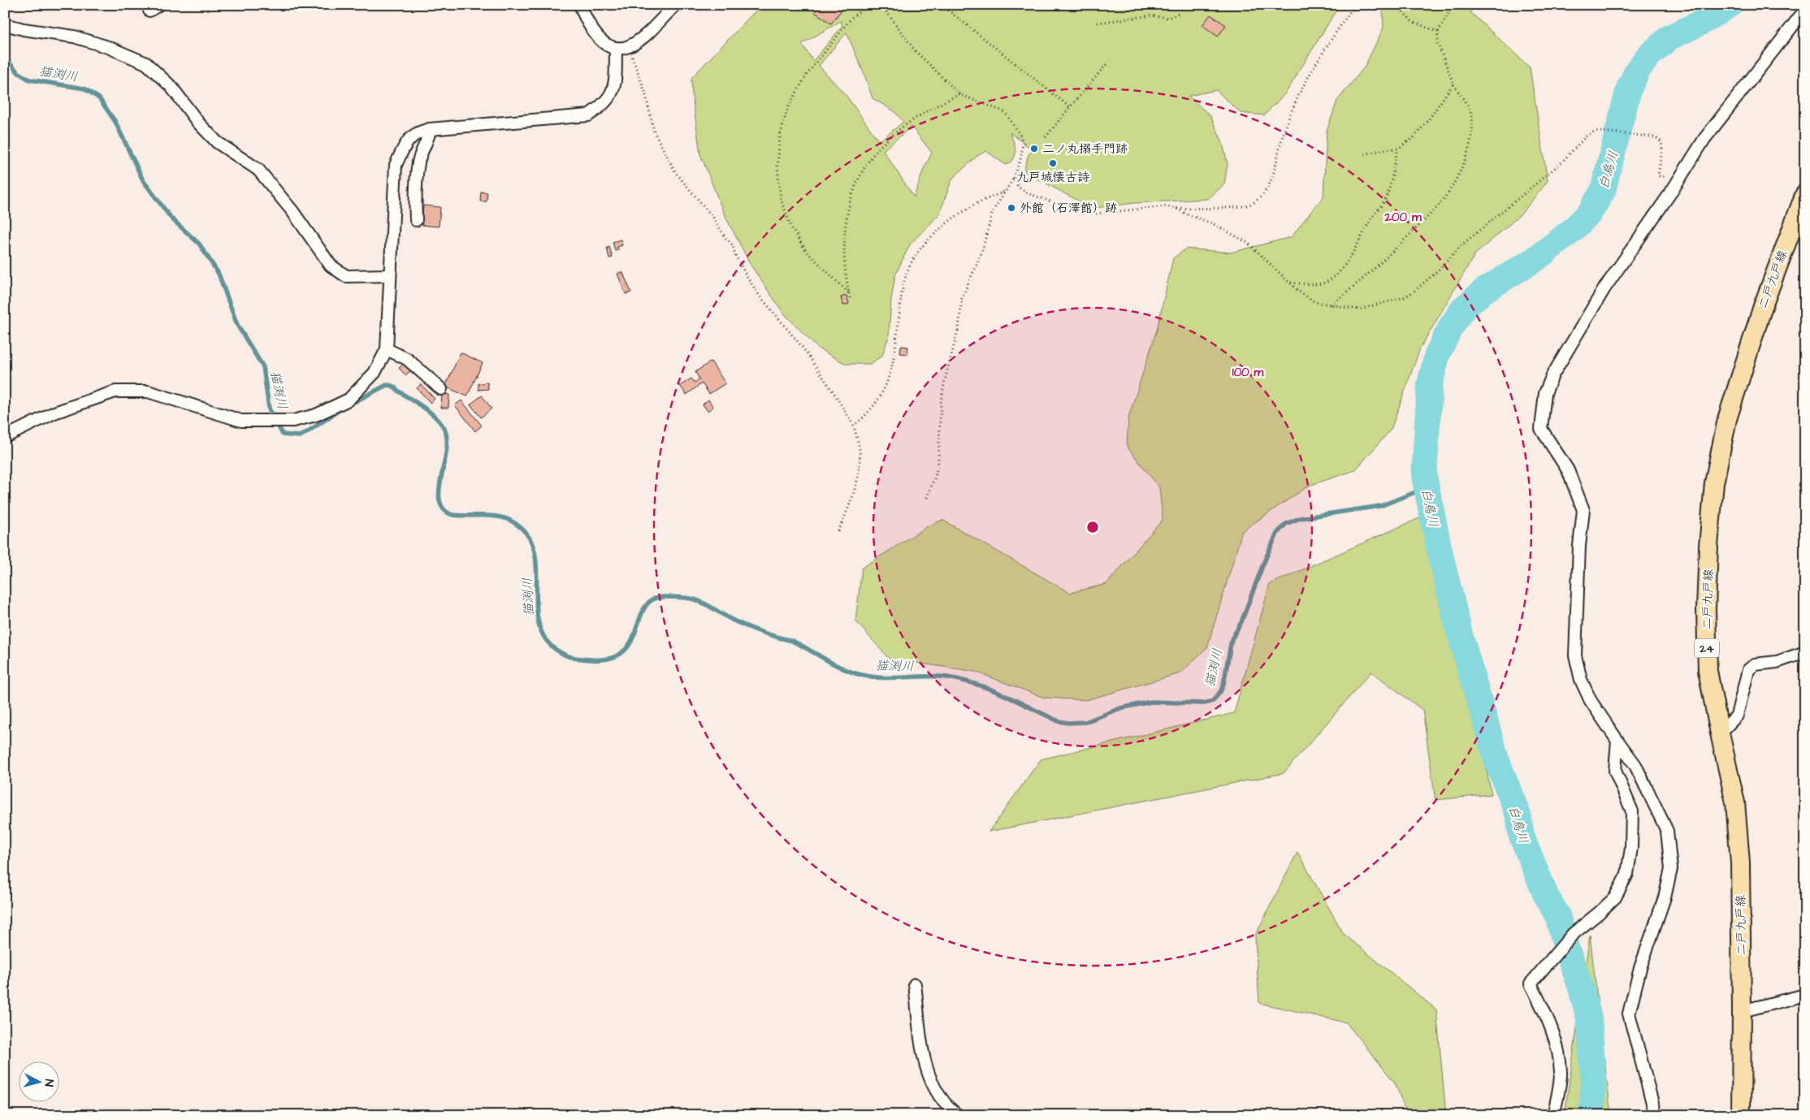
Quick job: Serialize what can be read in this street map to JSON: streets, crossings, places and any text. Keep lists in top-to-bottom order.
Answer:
{
  "streets": {
    "main road": ["二戸九戸線", "24"]
  },
  "water": ["猫渕川", "白鳥川"],
  "places": ["二ノ丸搦手門跡", "九戸城懐古詩", "外館（石澤館）跡"],
  "north": "right",
  "rings": ["200 m", "100 m"]
}
